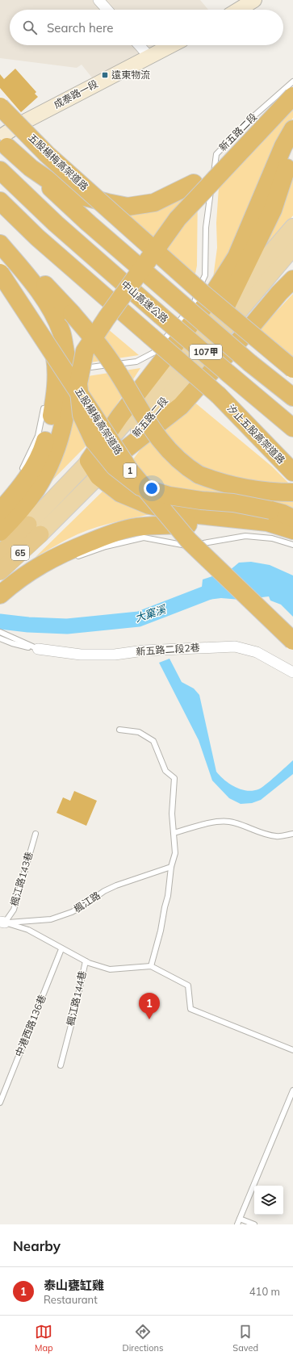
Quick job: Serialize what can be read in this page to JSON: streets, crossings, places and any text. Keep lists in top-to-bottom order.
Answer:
{
  "streets": {
    "highway": [
      "五股楊梅高架道路",
      "中山高速公路",
      "汐止五股高架道路",
      "1",
      "65"
    ],
    "main road": ["成泰路一段", "新五路二段", "107甲"],
    "street": ["新五路二段2巷"],
    "lane": [
      "楓江路143巷",
      "楓江路",
      "楓江路144巷",
      "中港西路136巷"
    ]
  },
  "crossings": [
    ["新五路二段", "65"],
    ["楓江路143巷", "楓江路"],
    ["楓江路143巷", "楓江路144巷"],
    ["楓江路", "楓江路144巷"],
    ["楓江路144巷", "中港西路136巷"]
  ],
  "water": ["大窠溪"],
  "places": {
    "transit": ["遠東物流"]
  },
  "page": {
    "search": "Search here",
    "pins": "1",
    "heading": "Nearby",
    "list": [
      {
        "mark": "1",
        "name": "泰山甕缸雞",
        "note": "Restaurant",
        "value": "410 m"
      }
    ],
    "nav": ["Map", "Directions", "Saved"]
  }
}
